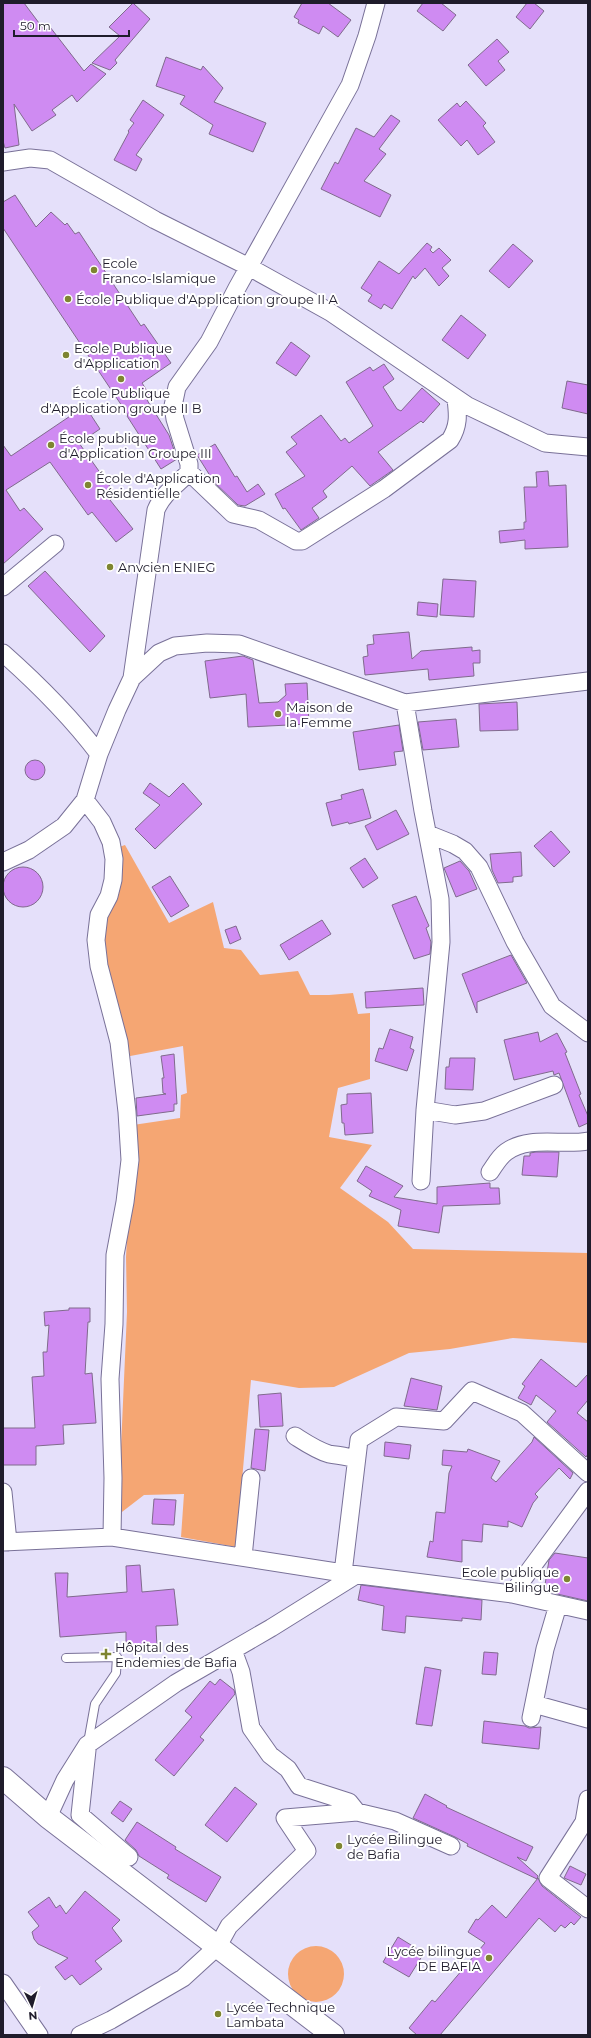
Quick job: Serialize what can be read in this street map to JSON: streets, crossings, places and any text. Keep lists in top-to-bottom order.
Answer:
{
  "places": {
    "other": [
      "Ecole Franco-Islamique",
      "École Publique d'Application groupe II A",
      "Ecole Publique d'Application",
      "École Publique d'Application groupe II B",
      "École publique d'Application Groupe III",
      "École d'Application Résidentielle",
      "Anvcien ENIEG",
      "Maison de la Femme",
      "Ecole publique Bilingue",
      "Lycée Bilingue de Bafia",
      "Lycée bilingue DE BAFIA",
      "Lycée Technique Lambata"
    ],
    "health": ["Hôpital des Endemies de Bafia"]
  },
  "scale_bar": "50 m",
  "north": "bottom"
}
